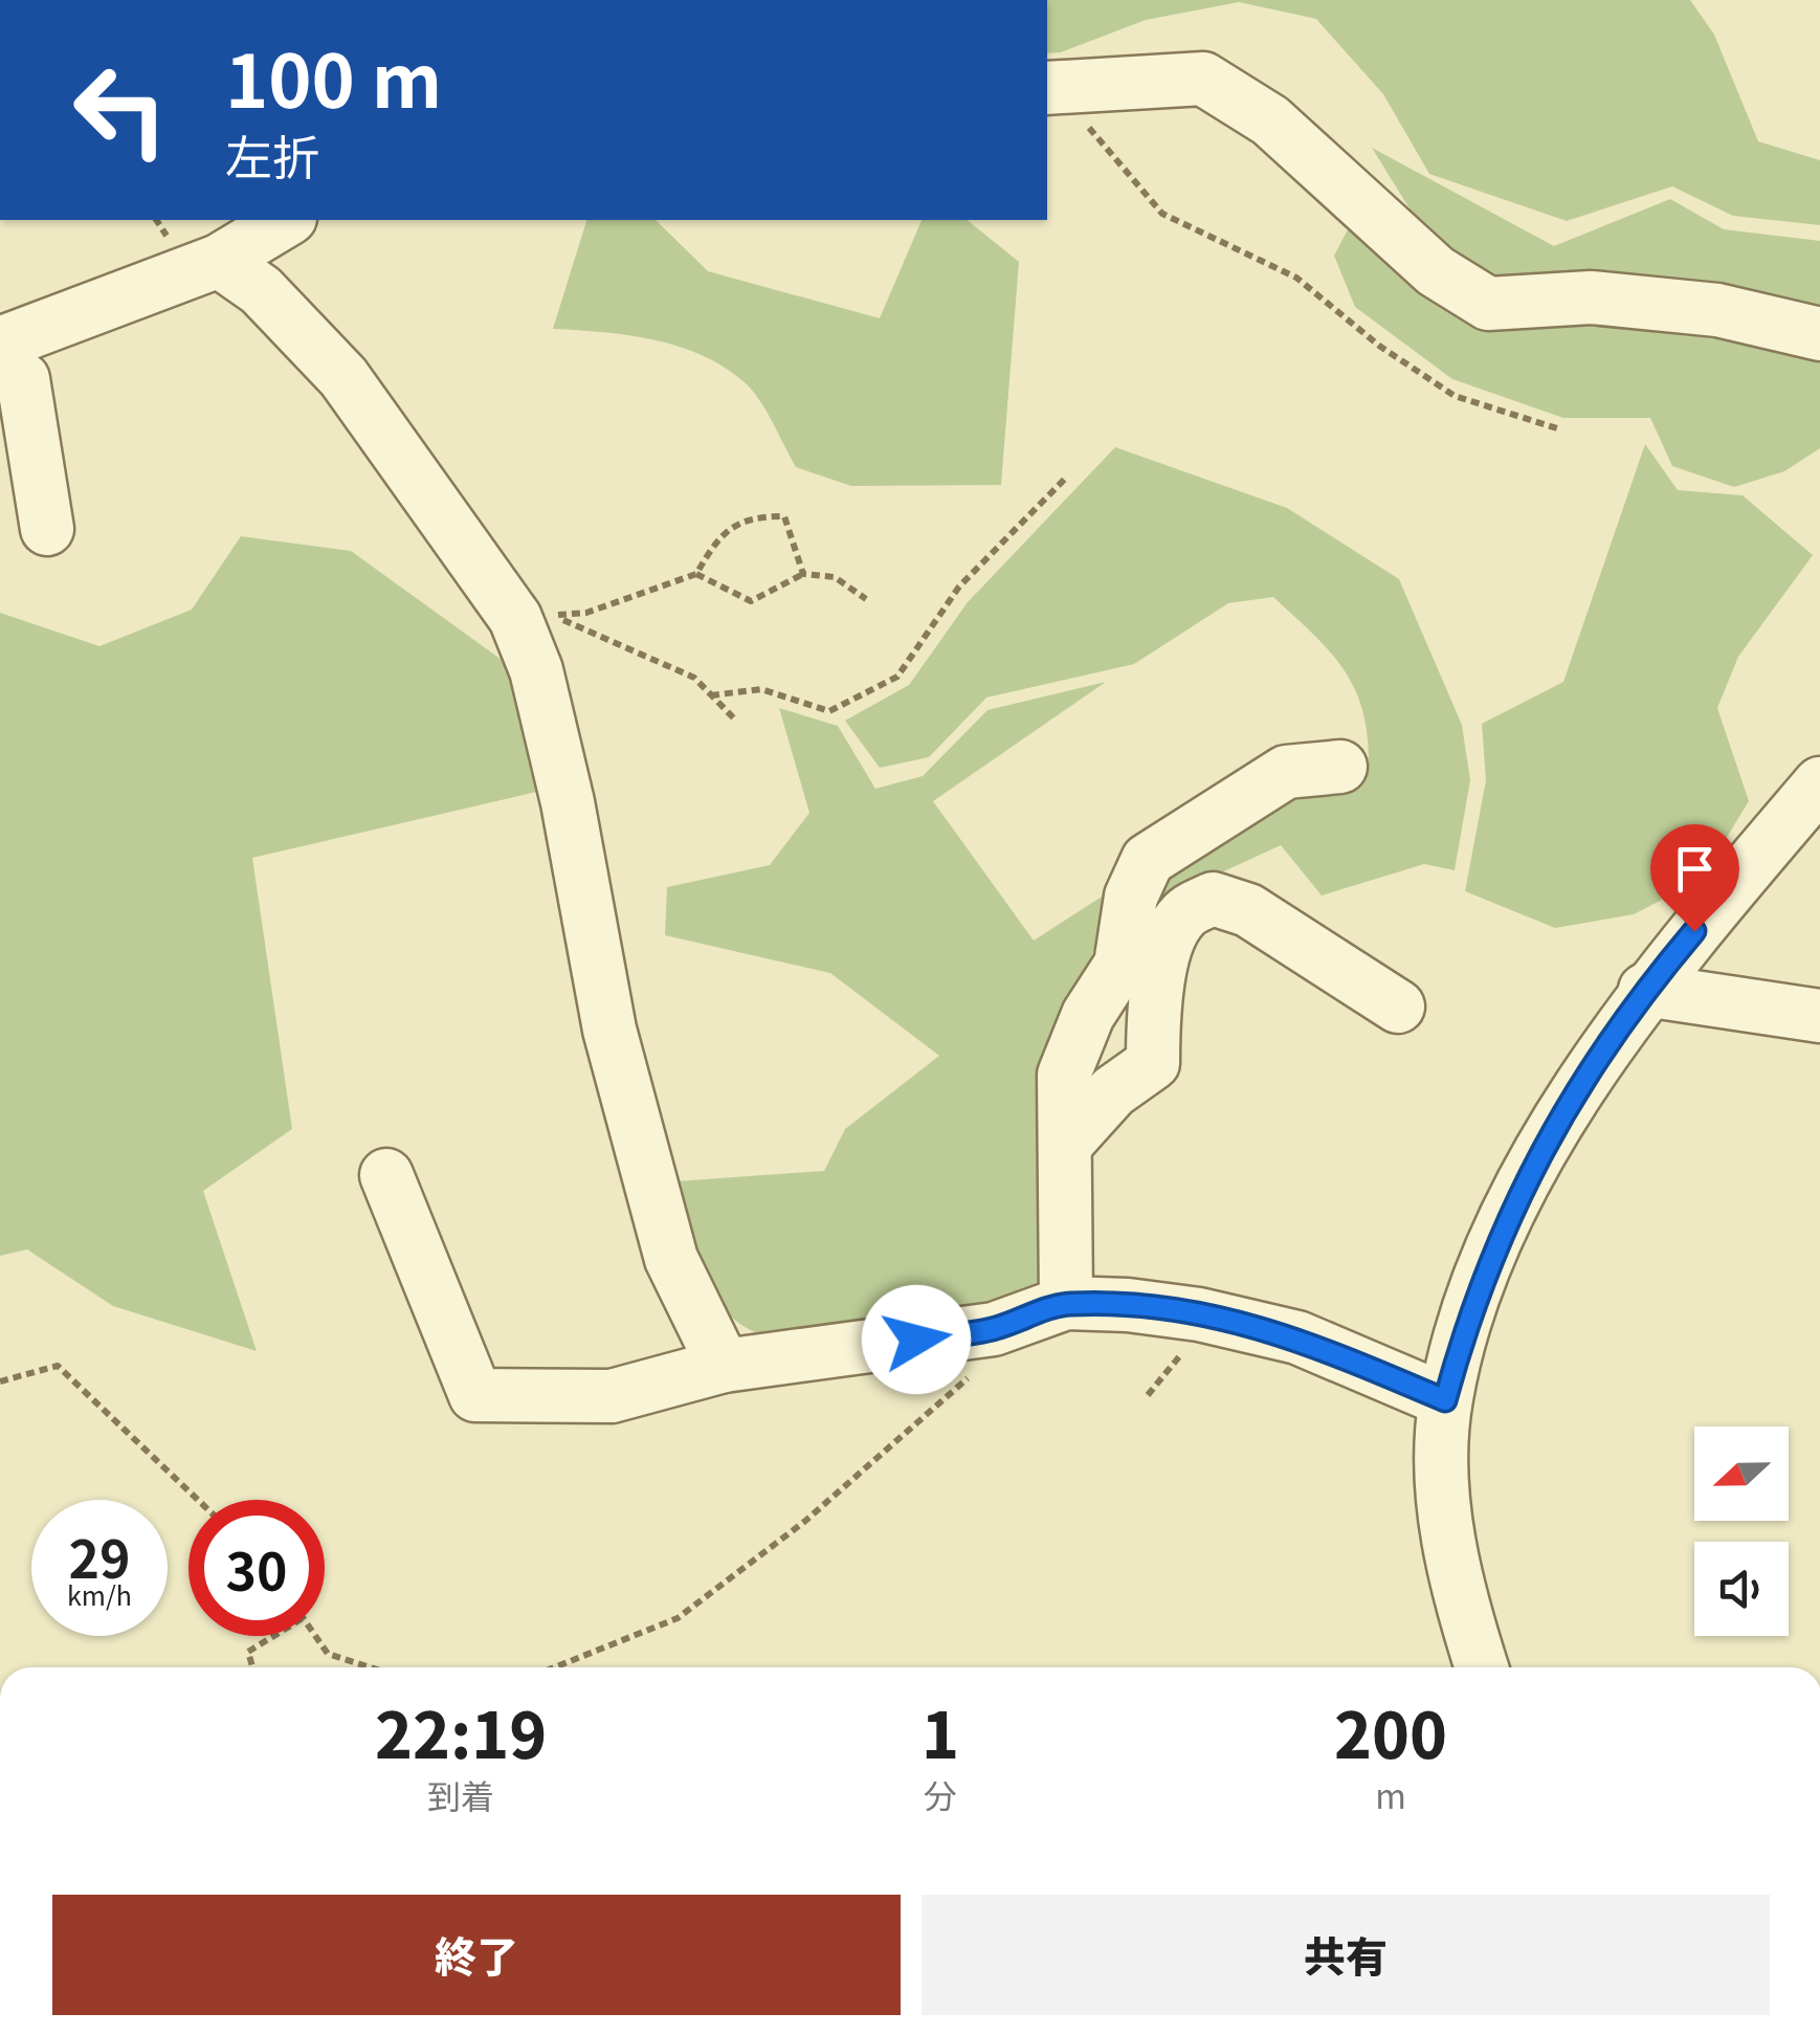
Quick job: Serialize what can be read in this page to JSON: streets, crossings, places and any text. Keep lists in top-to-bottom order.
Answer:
{
  "north": "left",
  "page": {
    "turn": ["100 m", "左折"],
    "speed": "29 km/h",
    "limit": "30",
    "eta": [
      "22:19",
      "到着",
      "1",
      "分",
      "200",
      "m"
    ],
    "buttons": ["終了", "共有"]
  }
}
